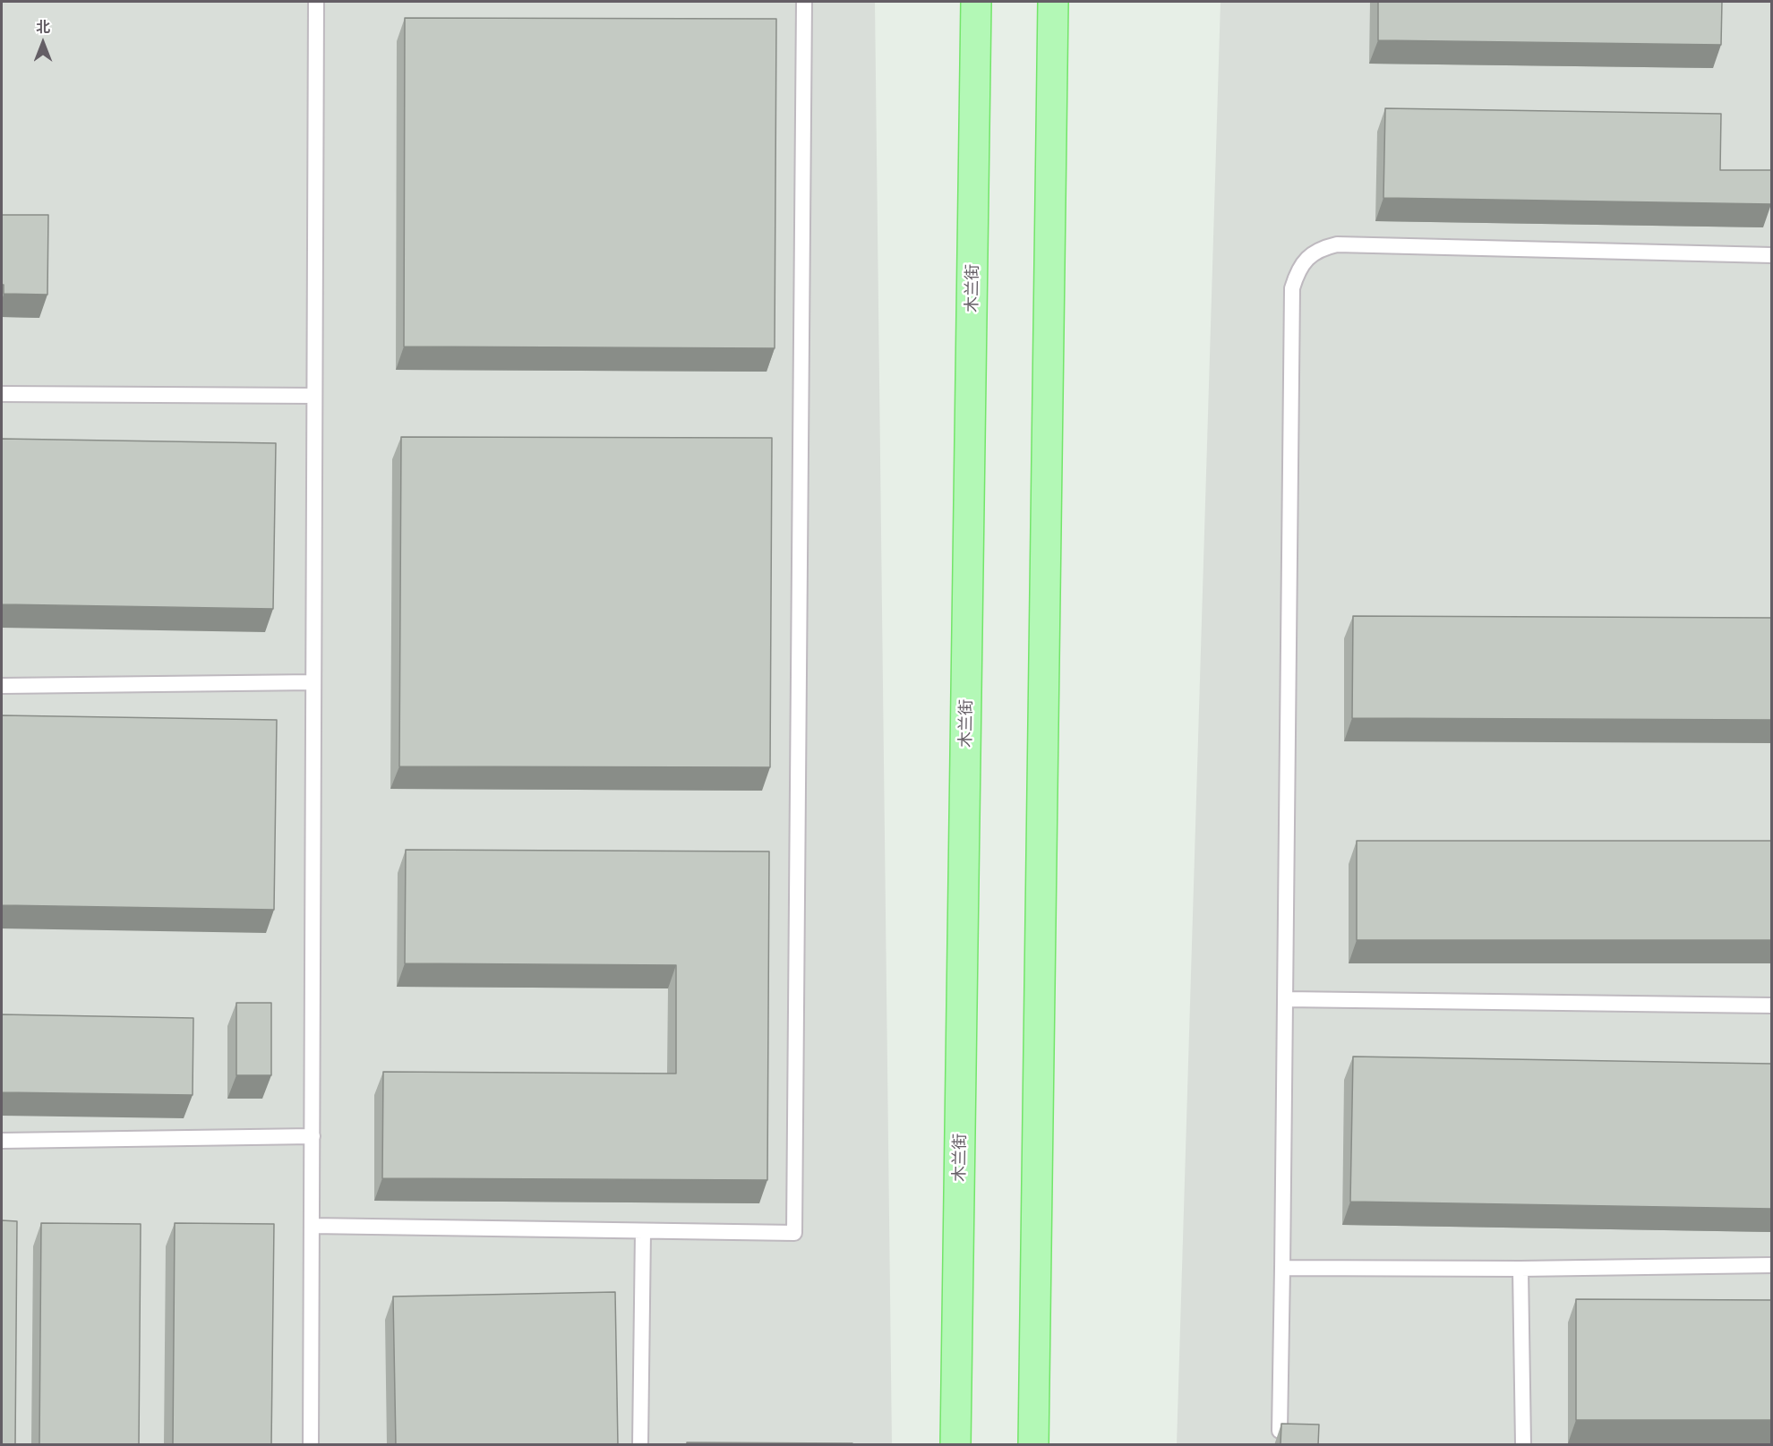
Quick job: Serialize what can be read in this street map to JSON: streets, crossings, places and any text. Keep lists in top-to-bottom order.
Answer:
{
  "streets": {
    "main road": ["木兰街"]
  },
  "north": "top"
}
